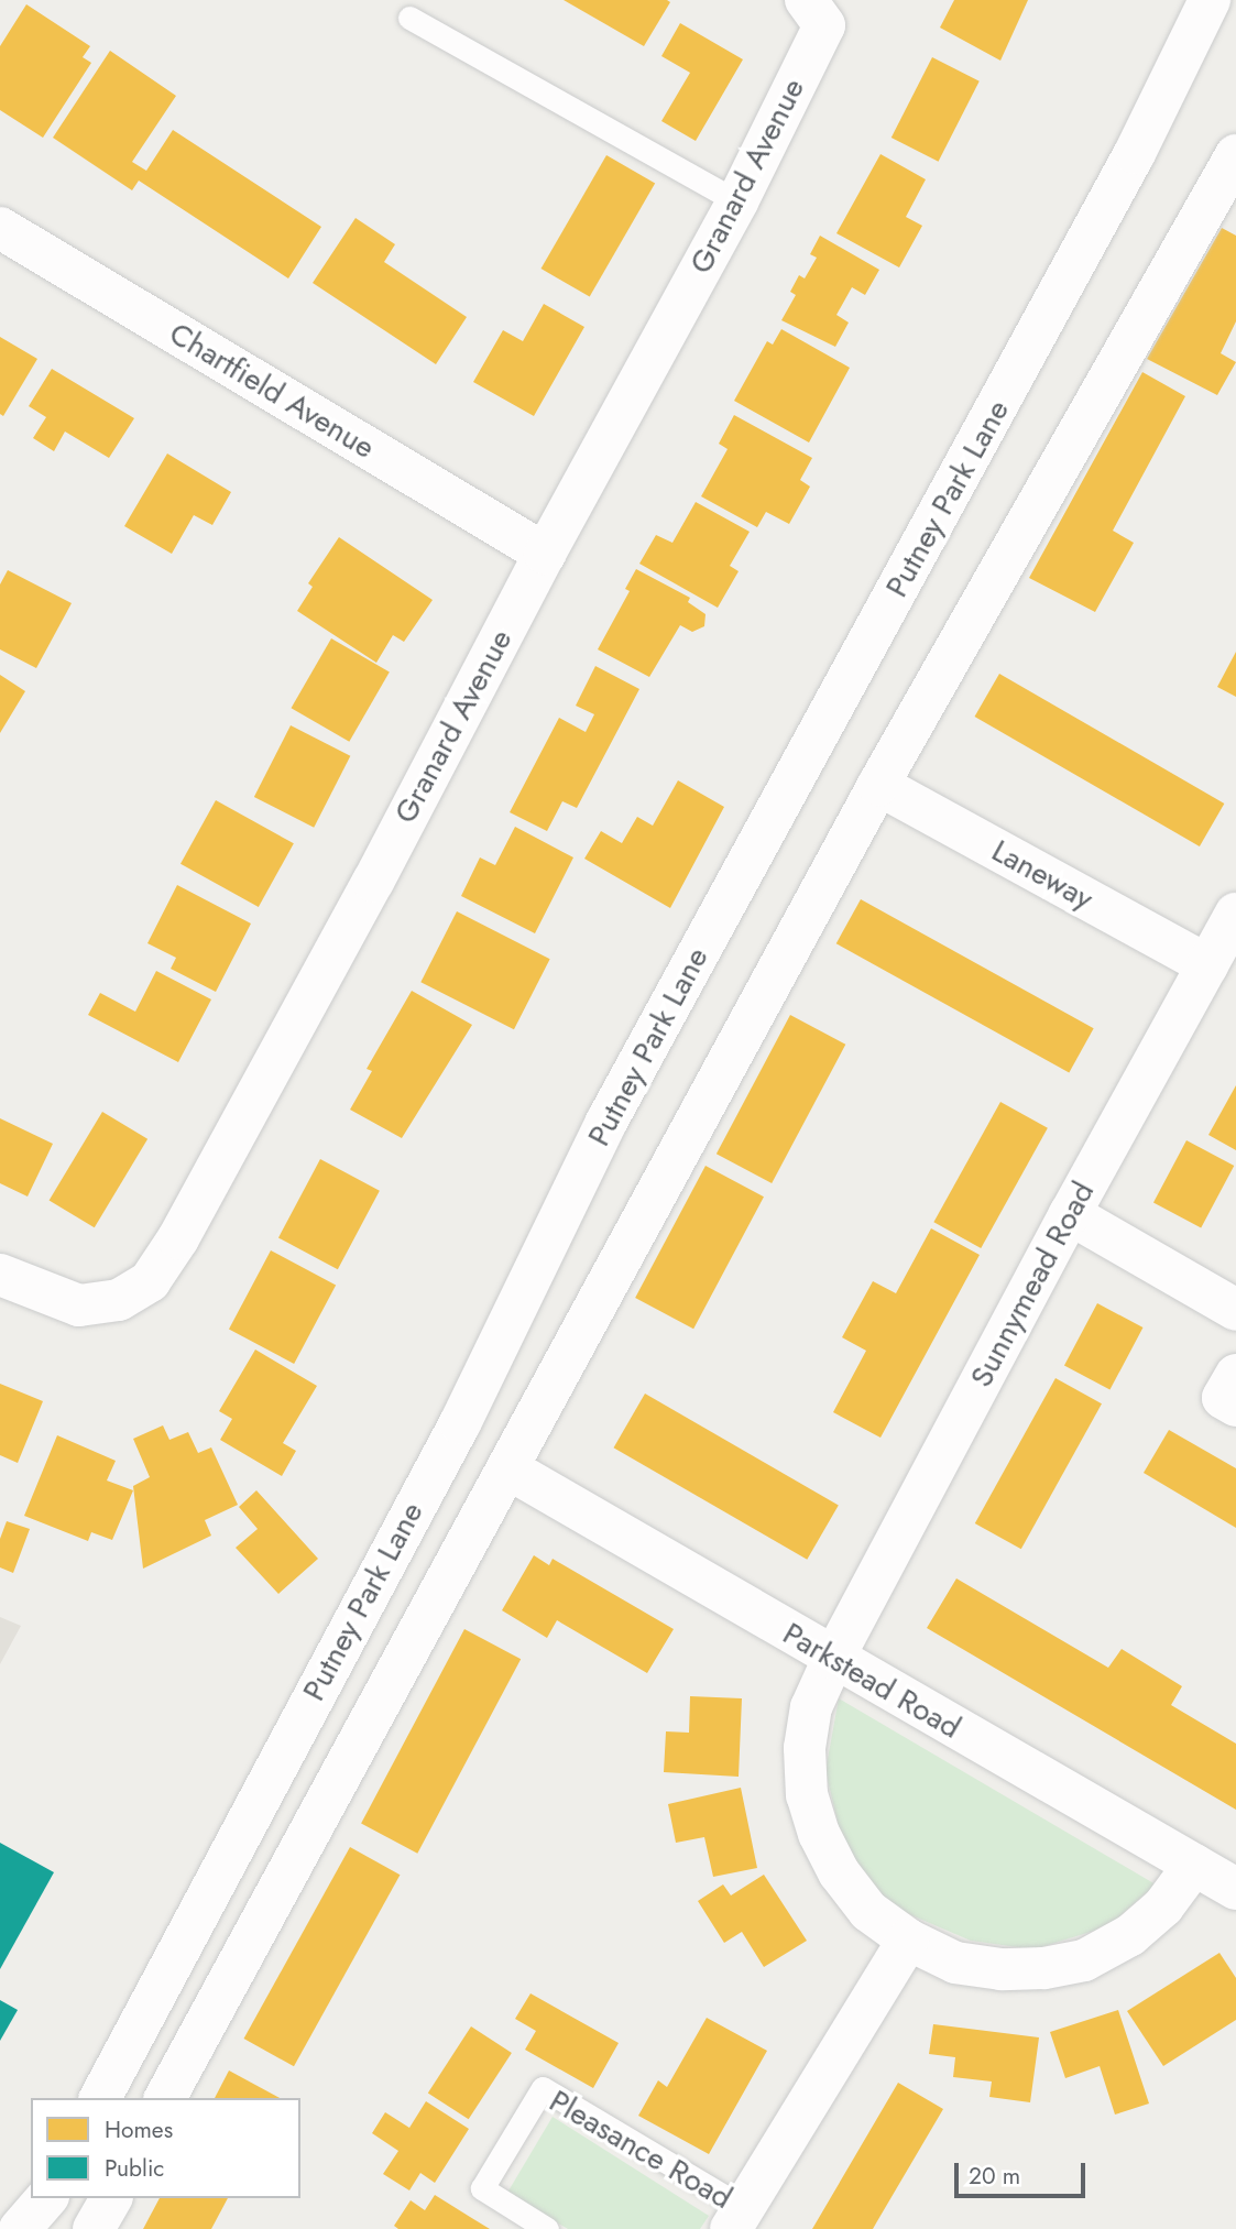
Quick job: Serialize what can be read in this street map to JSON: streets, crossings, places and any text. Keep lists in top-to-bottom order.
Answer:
{
  "streets": {
    "street": [
      "Granard Avenue",
      "Chartfield Avenue",
      "Putney Park Lane",
      "Laneway",
      "Sunnymead Road",
      "Parkstead Road",
      "Pleasance Road"
    ]
  },
  "crossings": [
    ["Granard Avenue", "Chartfield Avenue"],
    ["Putney Park Lane", "Laneway"],
    ["Putney Park Lane", "Parkstead Road"],
    ["Laneway", "Sunnymead Road"],
    ["Sunnymead Road", "Parkstead Road"]
  ],
  "legend": ["Homes", "Public"],
  "scale_bar": "20 m"
}
